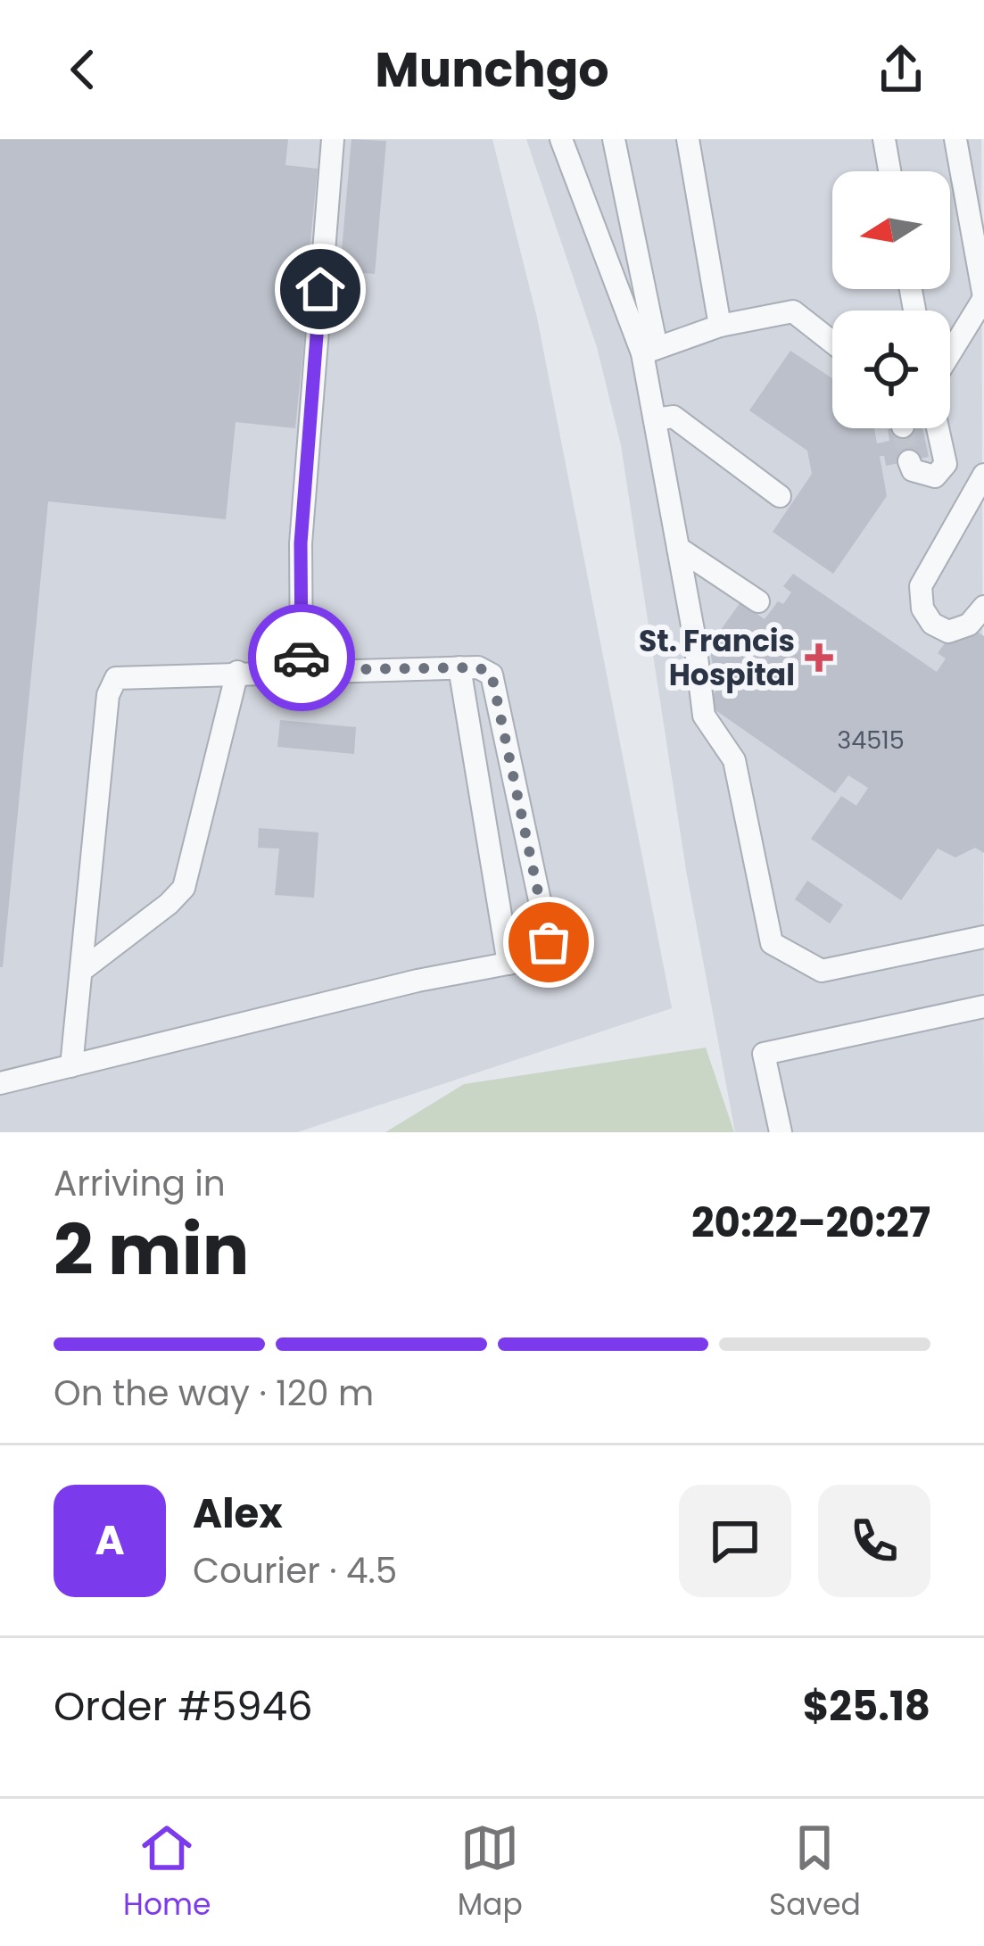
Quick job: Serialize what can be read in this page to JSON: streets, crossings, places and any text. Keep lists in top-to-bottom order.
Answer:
{
  "places": {
    "health": ["St. Francis Hospital"]
  },
  "house_numbers": ["34515"],
  "north": "left",
  "page": {
    "header": "Munchgo",
    "heading": ["2 min", "Arriving in", "20:22–20:27"],
    "panel": [
      "Alex",
      "Courier · 4.5",
      "Order #5946",
      "$25.18"
    ],
    "bar": "On the way · 120 m",
    "round": "A",
    "tabs": ["Home", "Map", "Saved"]
  }
}
